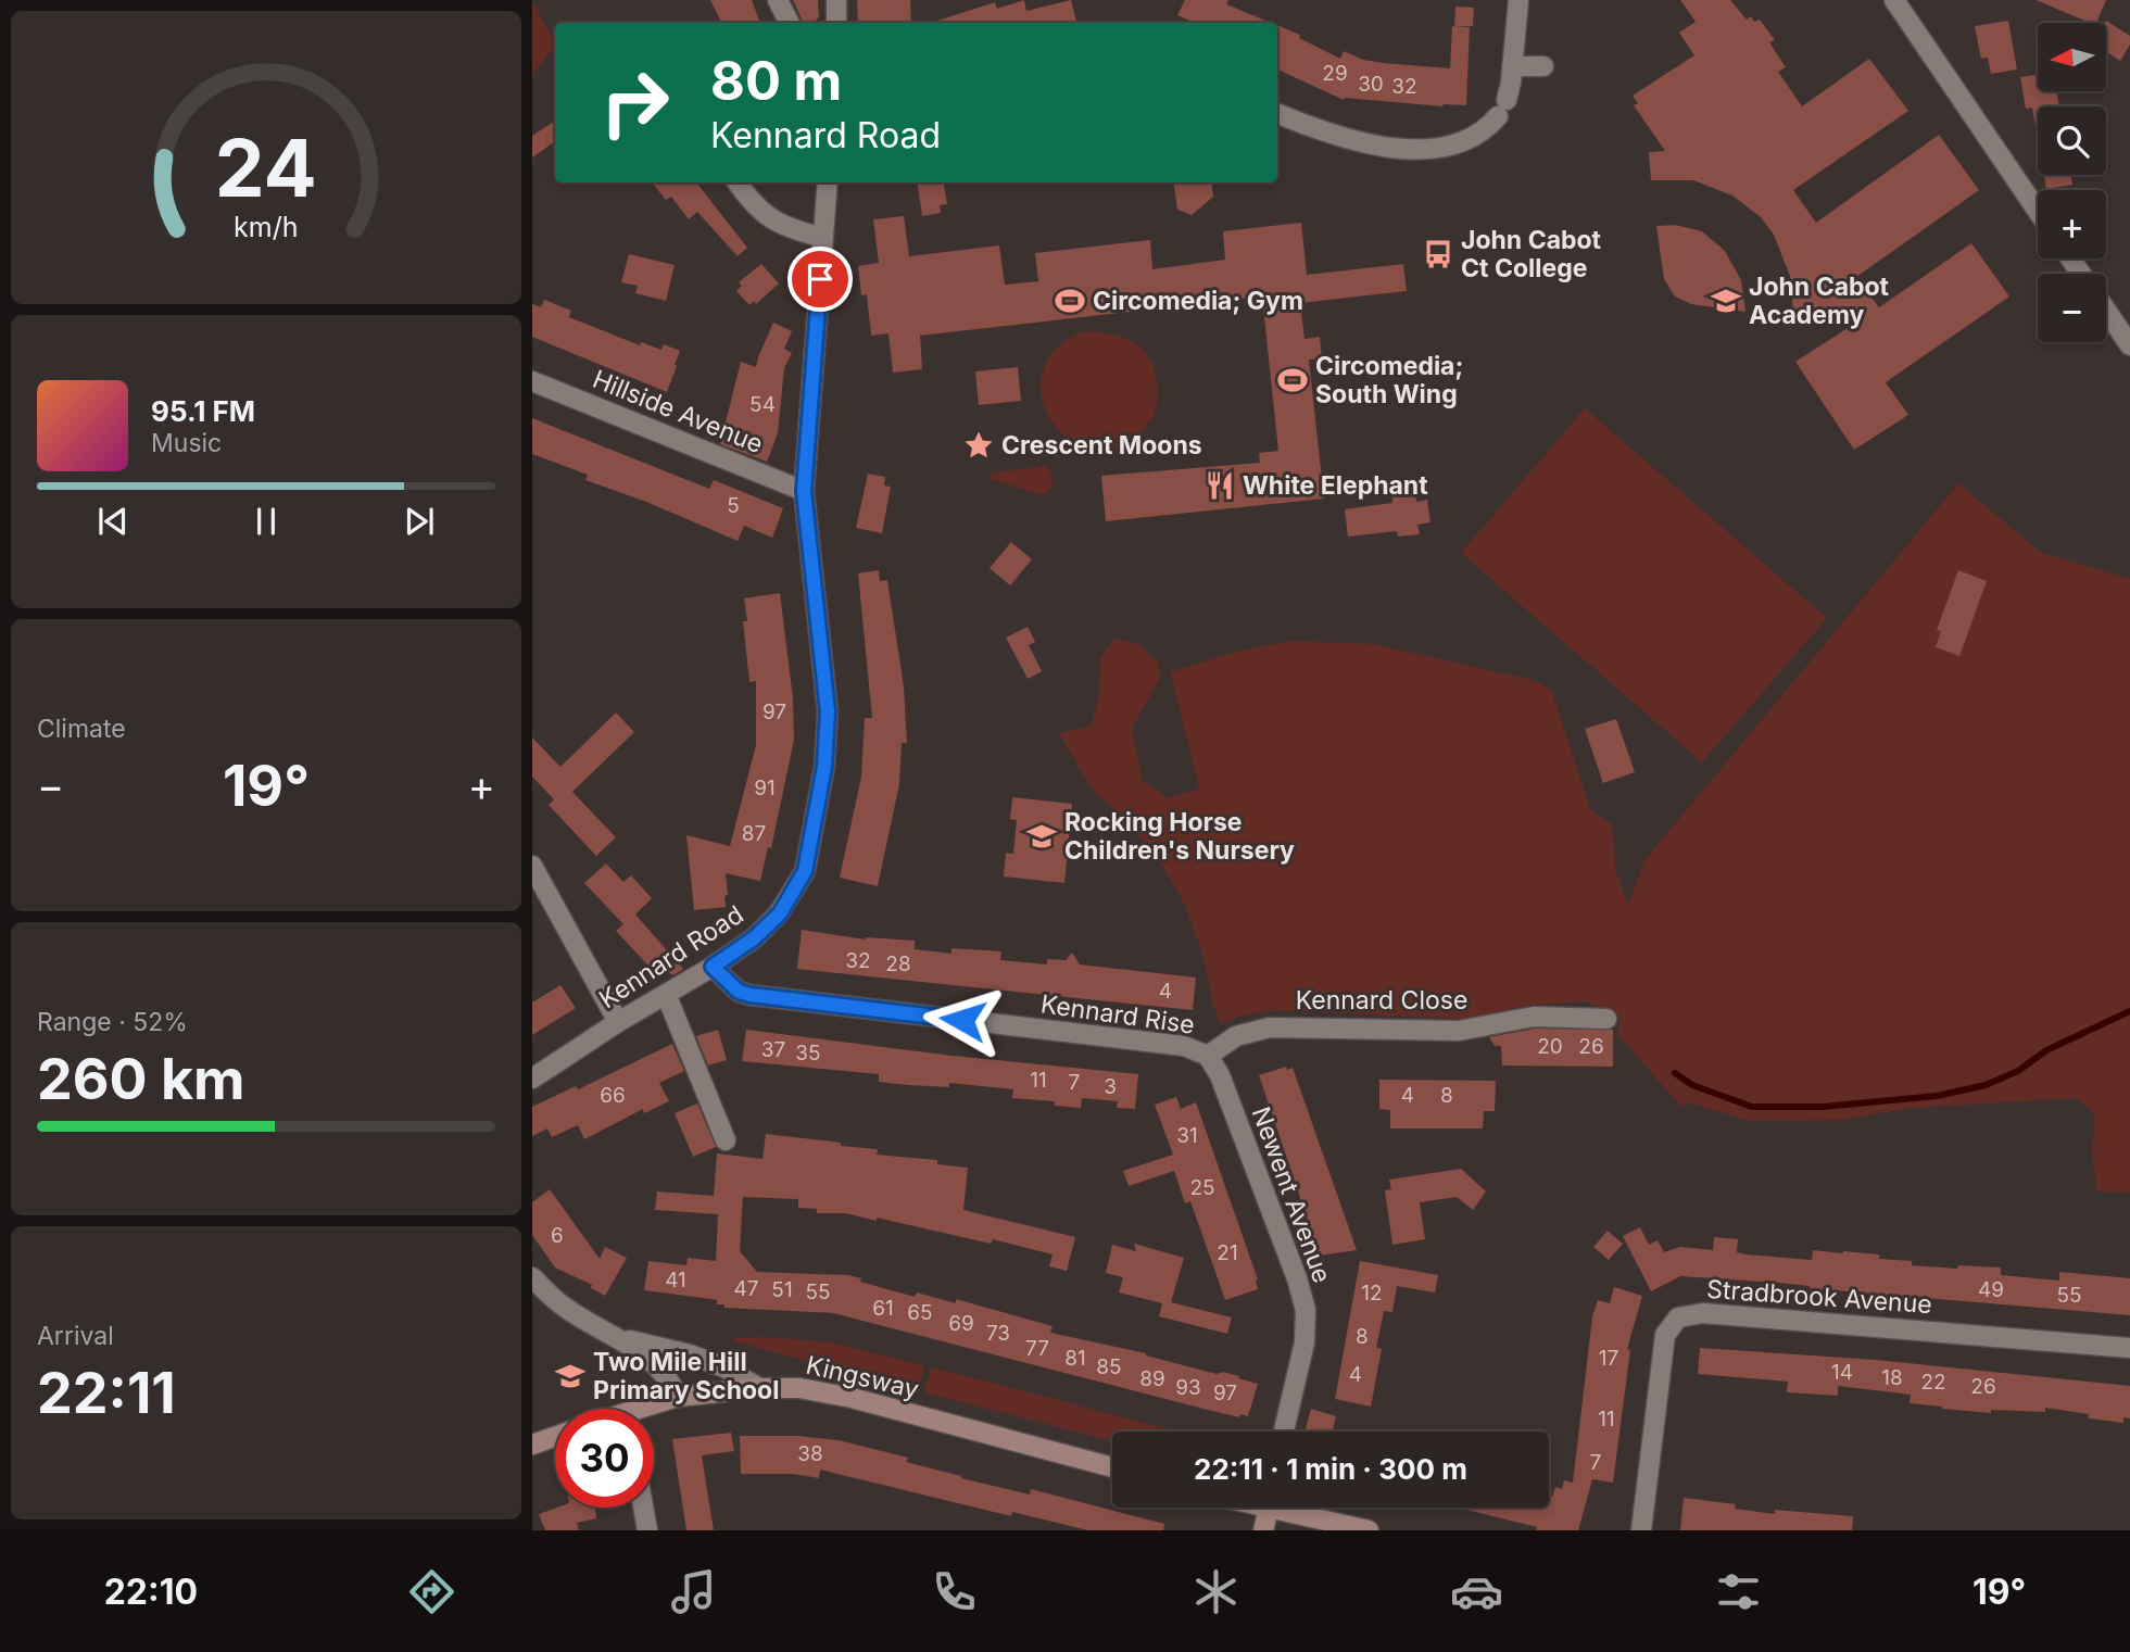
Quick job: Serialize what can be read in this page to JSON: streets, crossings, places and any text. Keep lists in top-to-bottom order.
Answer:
{
  "streets": {
    "street": [
      "Hillside Avenue",
      "Kennard Road",
      "Kennard Close",
      "Kennard Rise",
      "Newent Avenue",
      "Stradbrook Avenue",
      "Kingsway"
    ]
  },
  "crossings": [
    ["Hillside Avenue", "Kennard Road"],
    ["Kennard Road", "Kennard Rise"],
    ["Kennard Close", "Kennard Rise"],
    ["Kennard Close", "Newent Avenue"],
    ["Kennard Rise", "Newent Avenue"]
  ],
  "places": {
    "bus stop": ["John Cabot Ct College"],
    "sports": ["Circomedia; Gym", "Circomedia; South Wing"],
    "school or university": ["John Cabot Academy", "Rocking Horse Children's Nursery", "Two Mile Hill Primary School"],
    "place": ["Crescent Moons"],
    "restaurant": ["White Elephant"]
  },
  "house_numbers": [
    "29",
    "30",
    "32",
    "54",
    "5",
    "97",
    "91",
    "87",
    "32",
    "28",
    "4",
    "20",
    "26",
    "37",
    "35",
    "11",
    "7",
    "3",
    "66",
    "4",
    "8",
    "31",
    "25",
    "6",
    "21",
    "41",
    "47",
    "51",
    "49",
    "55",
    "12",
    "55",
    "61",
    "65",
    "69",
    "73",
    "8",
    "77",
    "81",
    "17",
    "85",
    "14",
    "4",
    "18",
    "89",
    "22",
    "26",
    "93",
    "97",
    "11",
    "38",
    "7"
  ],
  "north": "left",
  "page": {
    "map_buttons": ["+", "−"],
    "turn": ["80 m", "Kennard Road"],
    "song": ["95.1 FM", "Music"],
    "tile": [
      "Climate",
      ["Range · 52%", "260 km"],
      ["Arrival", "22:11"]
    ],
    "heat": ["−", "19°", "+"],
    "limit": "30",
    "trip": "22:11 · 1 min · 300 m",
    "tabs": ["22:10", "19°"],
    "gauge": ["24", "km/h"]
  }
}
